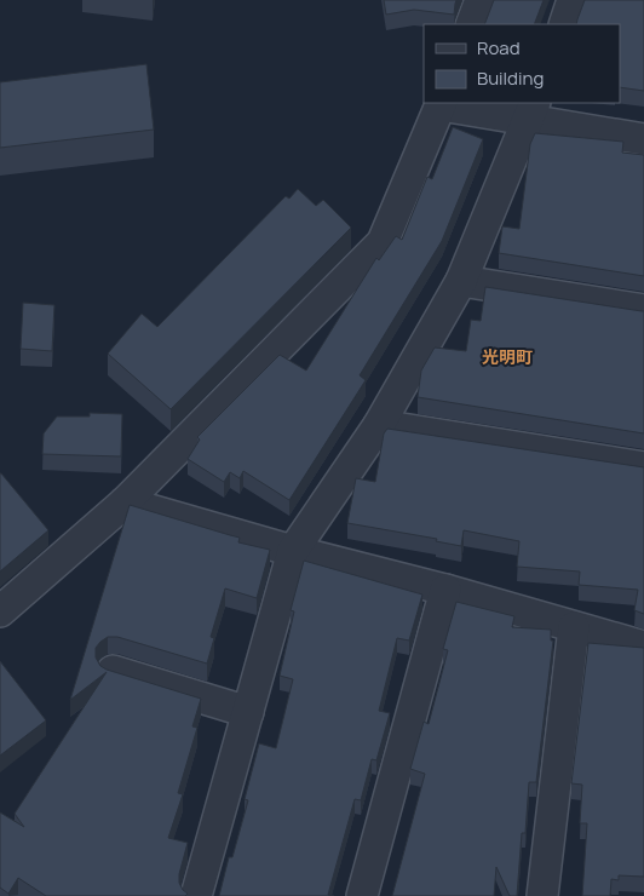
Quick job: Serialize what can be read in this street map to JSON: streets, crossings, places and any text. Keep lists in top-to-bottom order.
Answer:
{
  "districts": ["光明町"],
  "legend": ["Road", "Building"]
}
